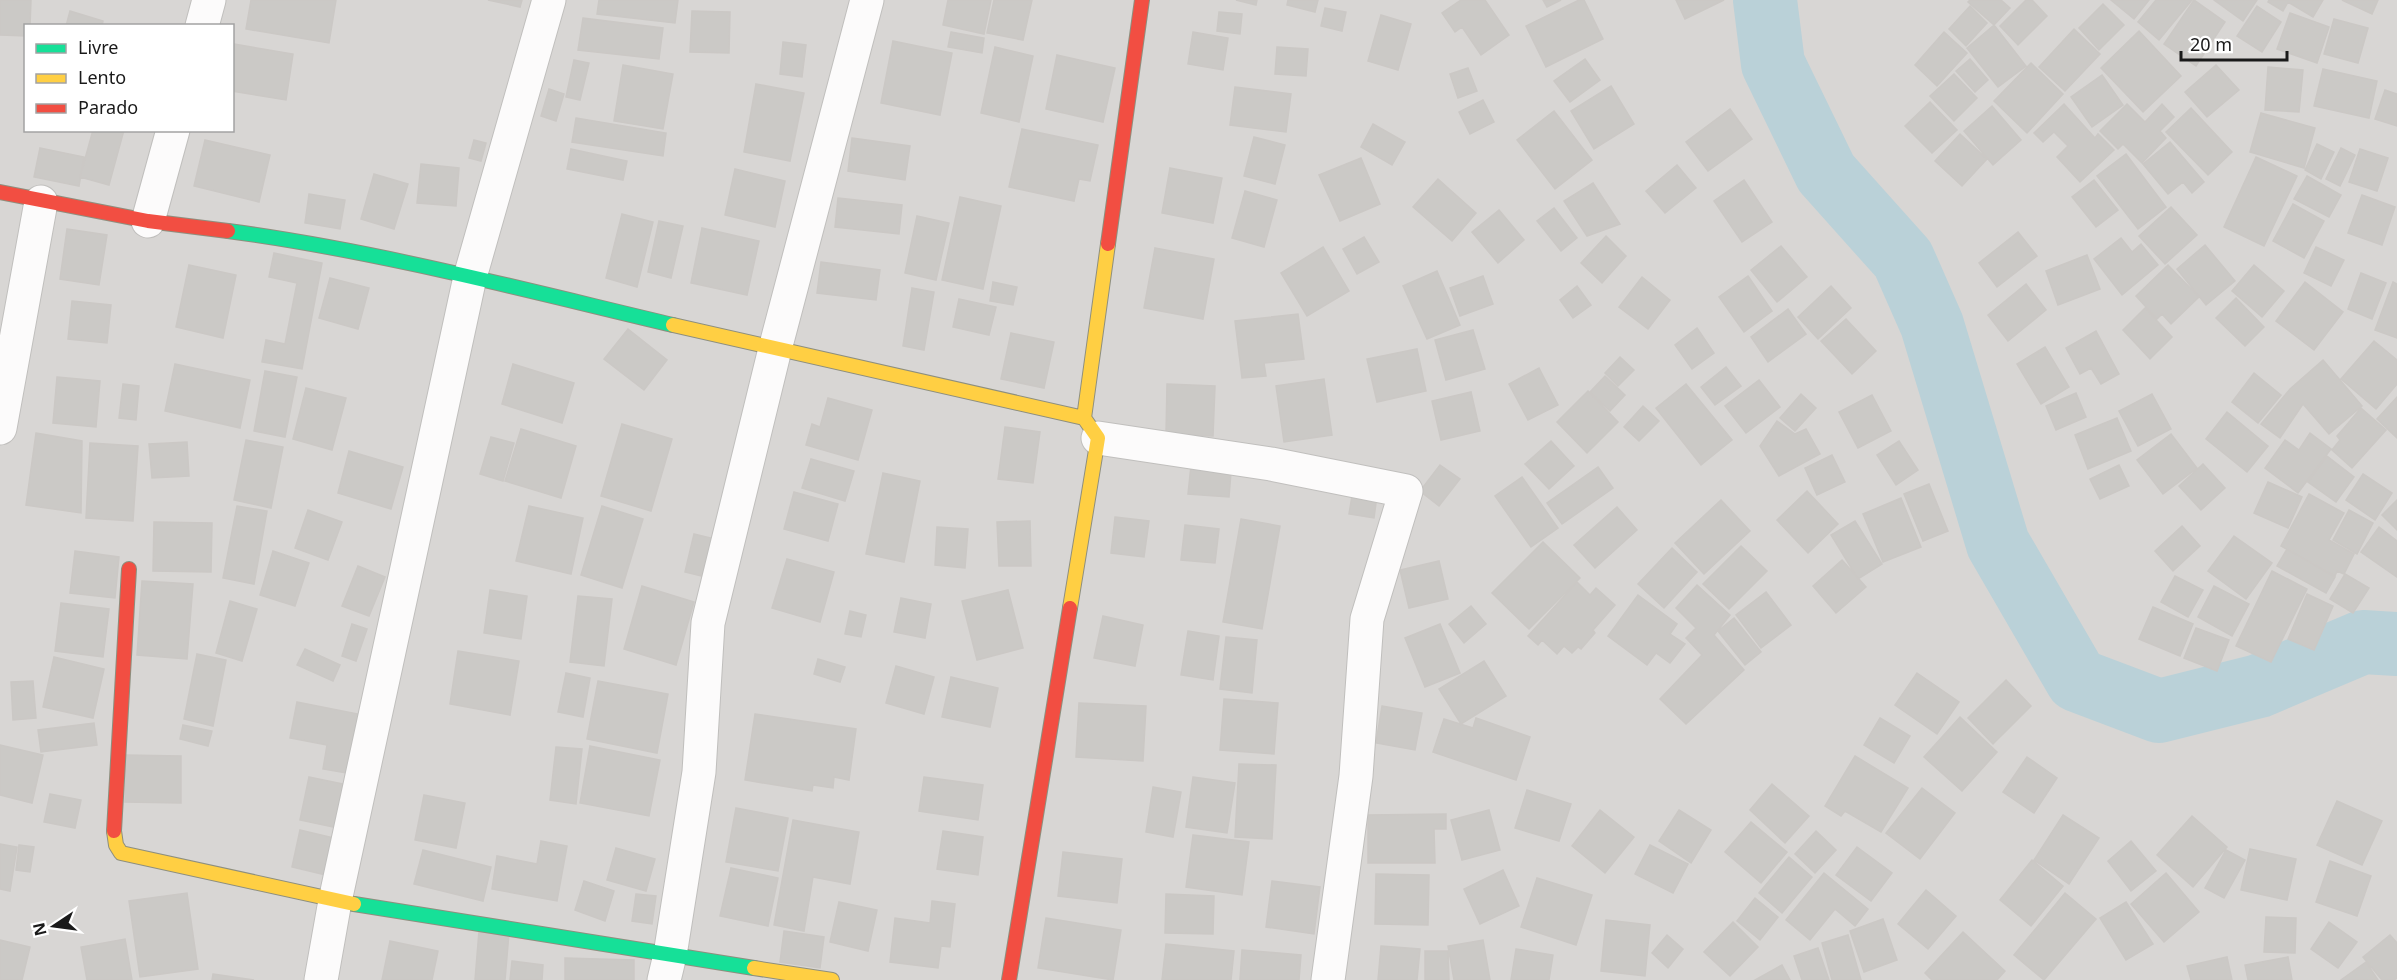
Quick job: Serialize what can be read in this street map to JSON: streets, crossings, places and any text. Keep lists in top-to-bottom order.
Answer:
{
  "legend": ["Livre", "Lento", "Parado"],
  "scale_bar": "20 m",
  "north": "left"
}
